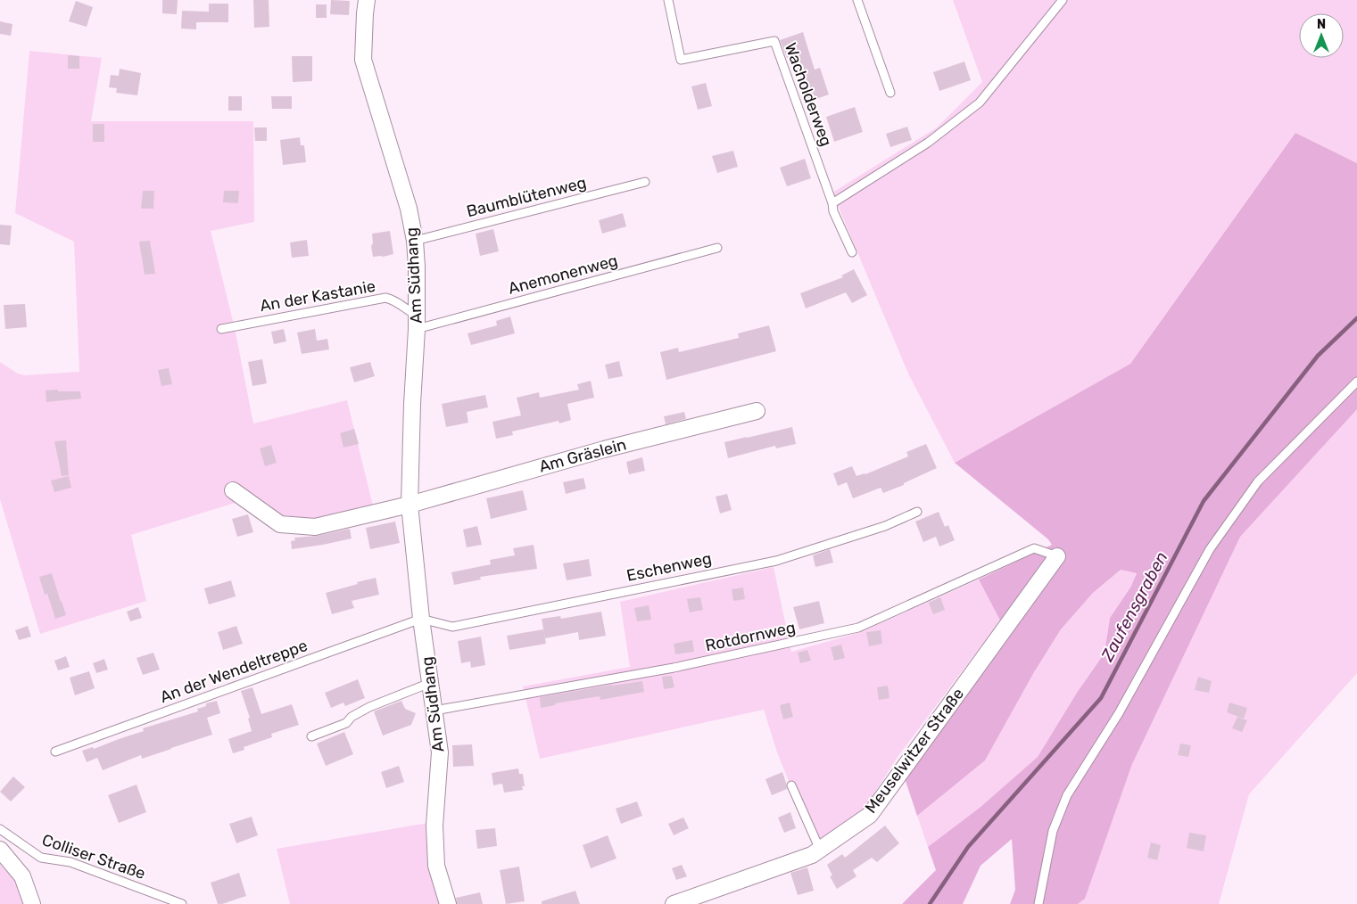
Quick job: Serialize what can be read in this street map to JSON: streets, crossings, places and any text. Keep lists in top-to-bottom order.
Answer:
{
  "streets": {
    "street": ["Am Südhang", "Am Gräslein", "Meuselwitzer Straße"],
    "lane": [
      "Wacholderweg",
      "Baumblütenweg",
      "Anemonenweg",
      "An der Kastanie",
      "Eschenweg",
      "Rotdornweg",
      "An der Wendeltreppe",
      "Colliser Straße"
    ]
  },
  "crossings": [
    ["Baumblütenweg", "Am Südhang"],
    ["Anemonenweg", "Am Südhang"],
    ["Anemonenweg", "An der Kastanie"],
    ["Am Südhang", "An der Kastanie"],
    ["Am Südhang", "Am Gräslein"],
    ["Am Südhang", "Eschenweg"],
    ["Am Südhang", "Rotdornweg"],
    ["Am Südhang", "An der Wendeltreppe"],
    ["Eschenweg", "An der Wendeltreppe"],
    ["Rotdornweg", "Meuselwitzer Straße"]
  ],
  "water": ["Zaufensgraben"],
  "north": "top"
}
